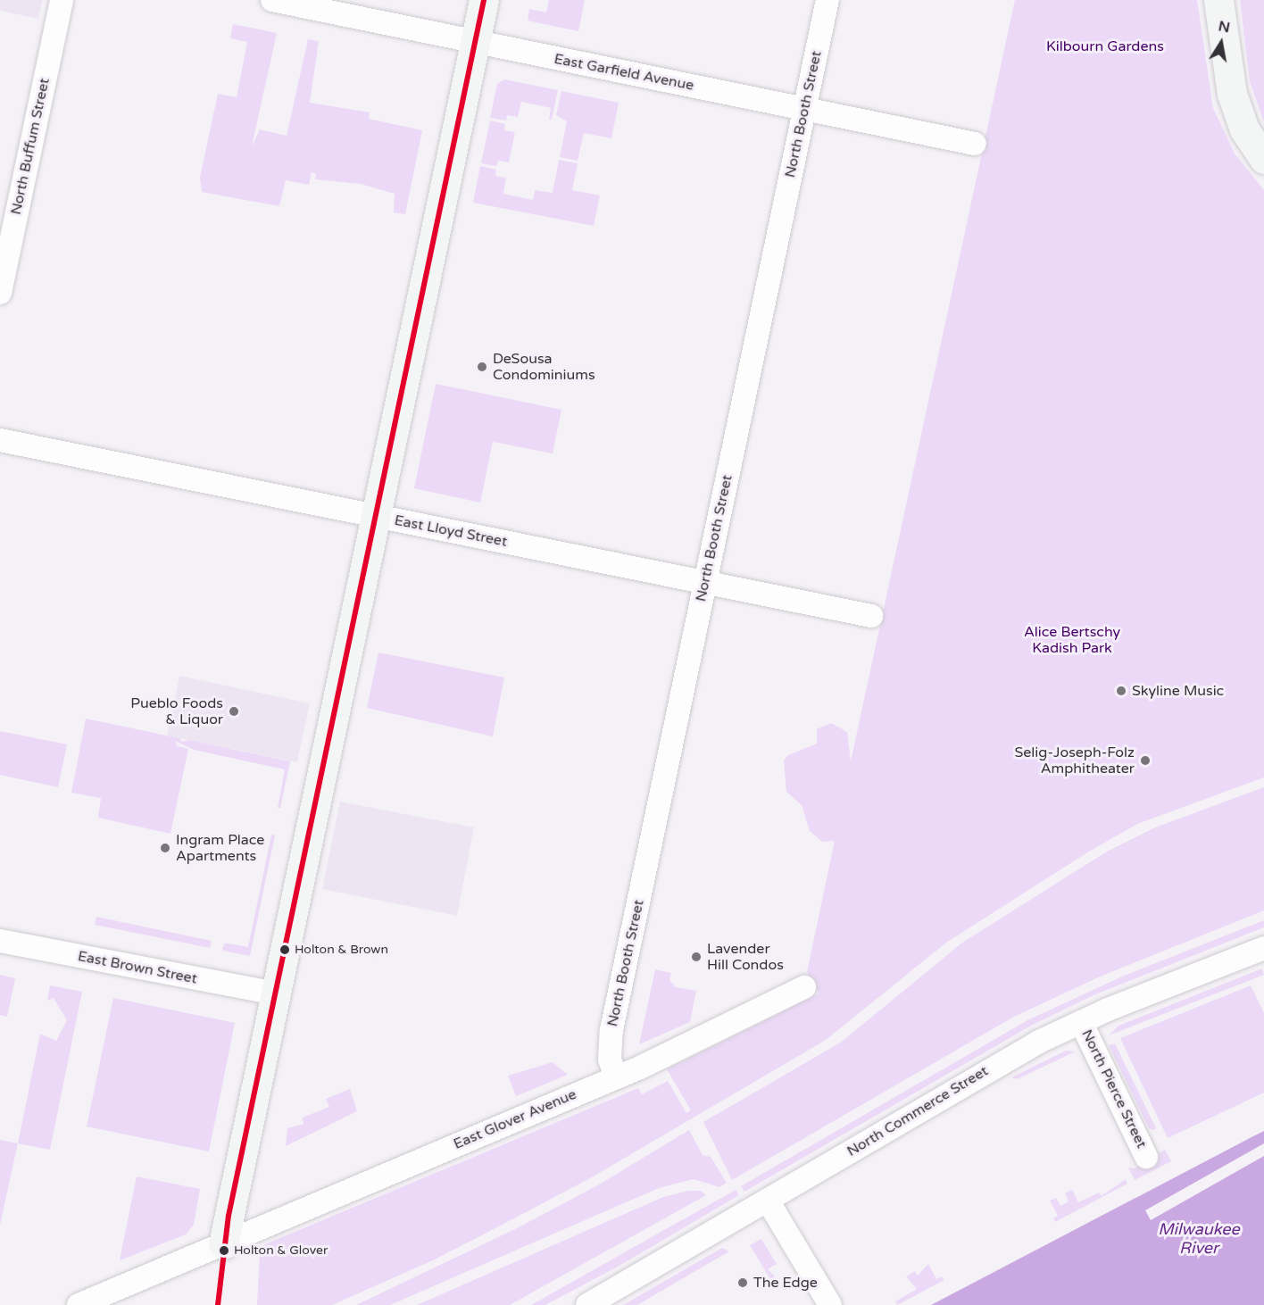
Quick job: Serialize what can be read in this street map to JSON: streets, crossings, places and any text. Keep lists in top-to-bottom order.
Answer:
{
  "streets": {
    "street": [
      "East Garfield Avenue",
      "North Booth Street",
      "North Buffum Street",
      "East Lloyd Street",
      "East Brown Street",
      "North Pierce Street",
      "North Commerce Street",
      "East Glover Avenue"
    ]
  },
  "crossings": [
    ["East Garfield Avenue", "North Booth Street"],
    ["North Booth Street", "East Lloyd Street"],
    ["North Booth Street", "East Glover Avenue"],
    ["North Pierce Street", "North Commerce Street"]
  ],
  "water": ["Milwaukee River"],
  "parks": ["Kilbourn Gardens", "Alice Bertschy Kadish Park"],
  "places": [
    "DeSousa Condominiums",
    "Skyline Music",
    "Pueblo Foods & Liquor",
    "Selig-Joseph-Folz Amphitheater",
    "Ingram Place Apartments",
    "Holton & Brown",
    "Lavender Hill Condos",
    "Holton & Glover",
    "The Edge"
  ],
  "north": "top"
}
